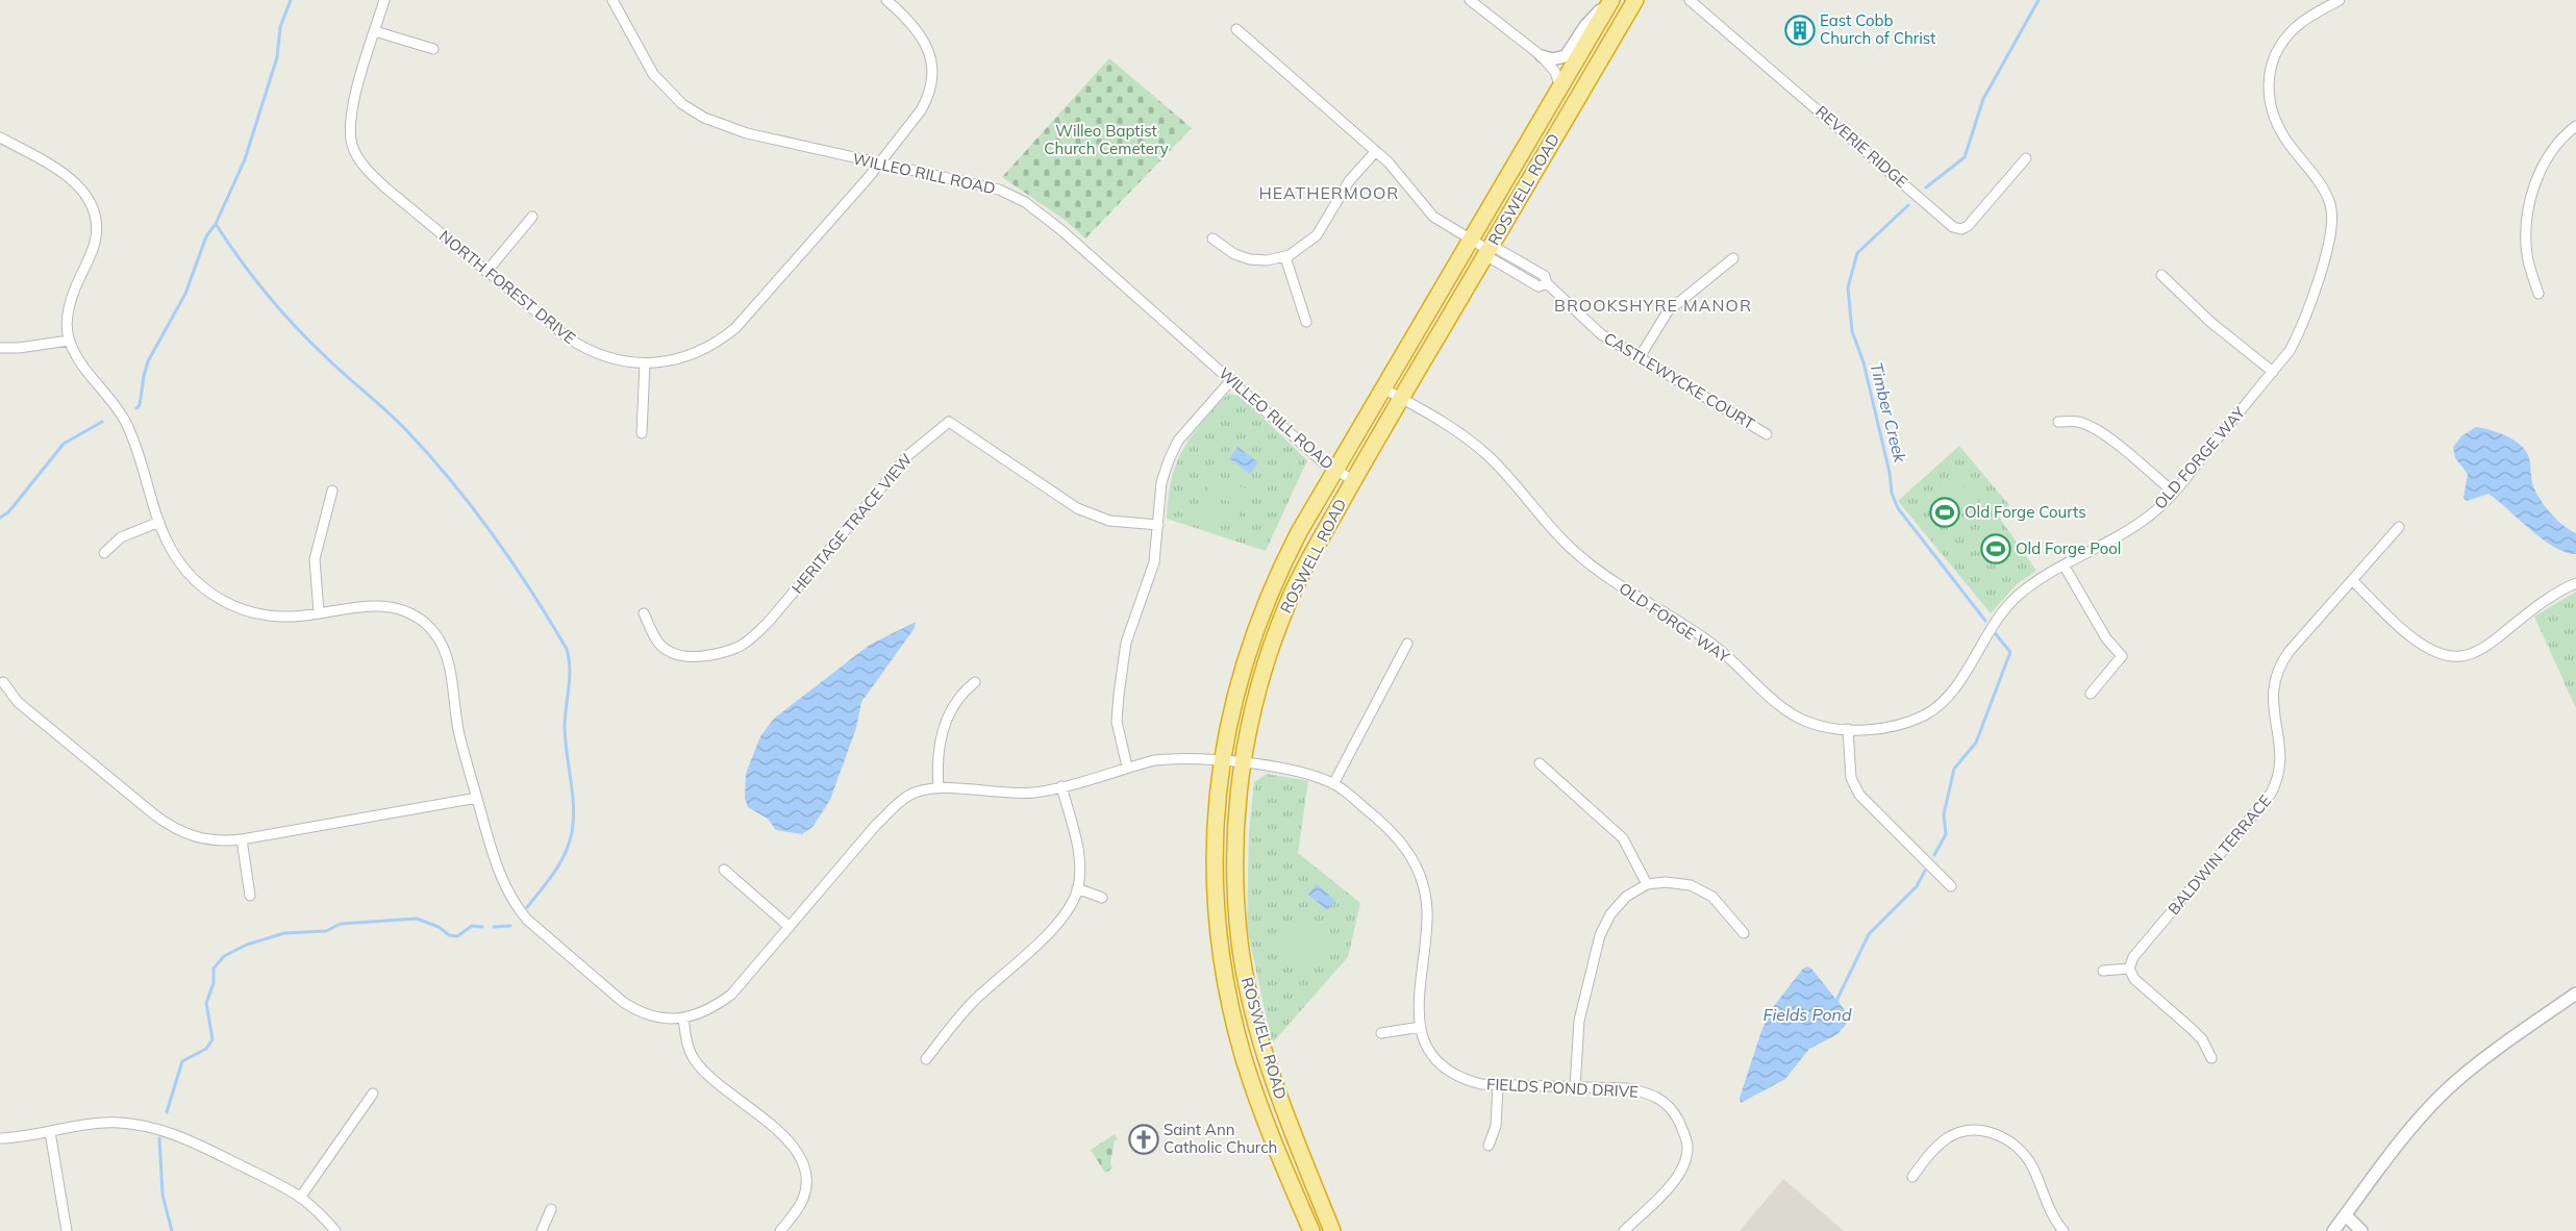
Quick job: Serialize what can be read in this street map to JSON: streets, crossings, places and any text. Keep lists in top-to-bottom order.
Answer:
{
  "streets": {
    "highway": ["ROSWELL ROAD"],
    "street": [
      "REVERIE RIDGE",
      "WILLEO RILL ROAD",
      "NORTH FOREST DRIVE",
      "CASTLEWYCKE COURT",
      "OLD FORGE WAY",
      "HERITAGE TRACE VIEW",
      "BALDWIN TERRACE",
      "FIELDS POND DRIVE"
    ]
  },
  "crossings": [
    ["WILLEO RILL ROAD", "ROSWELL ROAD"],
    ["WILLEO RILL ROAD", "NORTH FOREST DRIVE"],
    ["ROSWELL ROAD", "CASTLEWYCKE COURT"],
    ["ROSWELL ROAD", "OLD FORGE WAY"],
    ["ROSWELL ROAD", "FIELDS POND DRIVE"]
  ],
  "districts": ["HEATHERMOOR", "BROOKSHYRE MANOR"],
  "water": ["Timber Creek", "Fields Pond"],
  "parks": ["Willeo Baptist Church Cemetery"],
  "places": {
    "building": ["East Cobb Church of Christ"],
    "sports": ["Old Forge Courts", "Old Forge Pool"],
    "church": ["Saint Ann Catholic Church"]
  }
}
